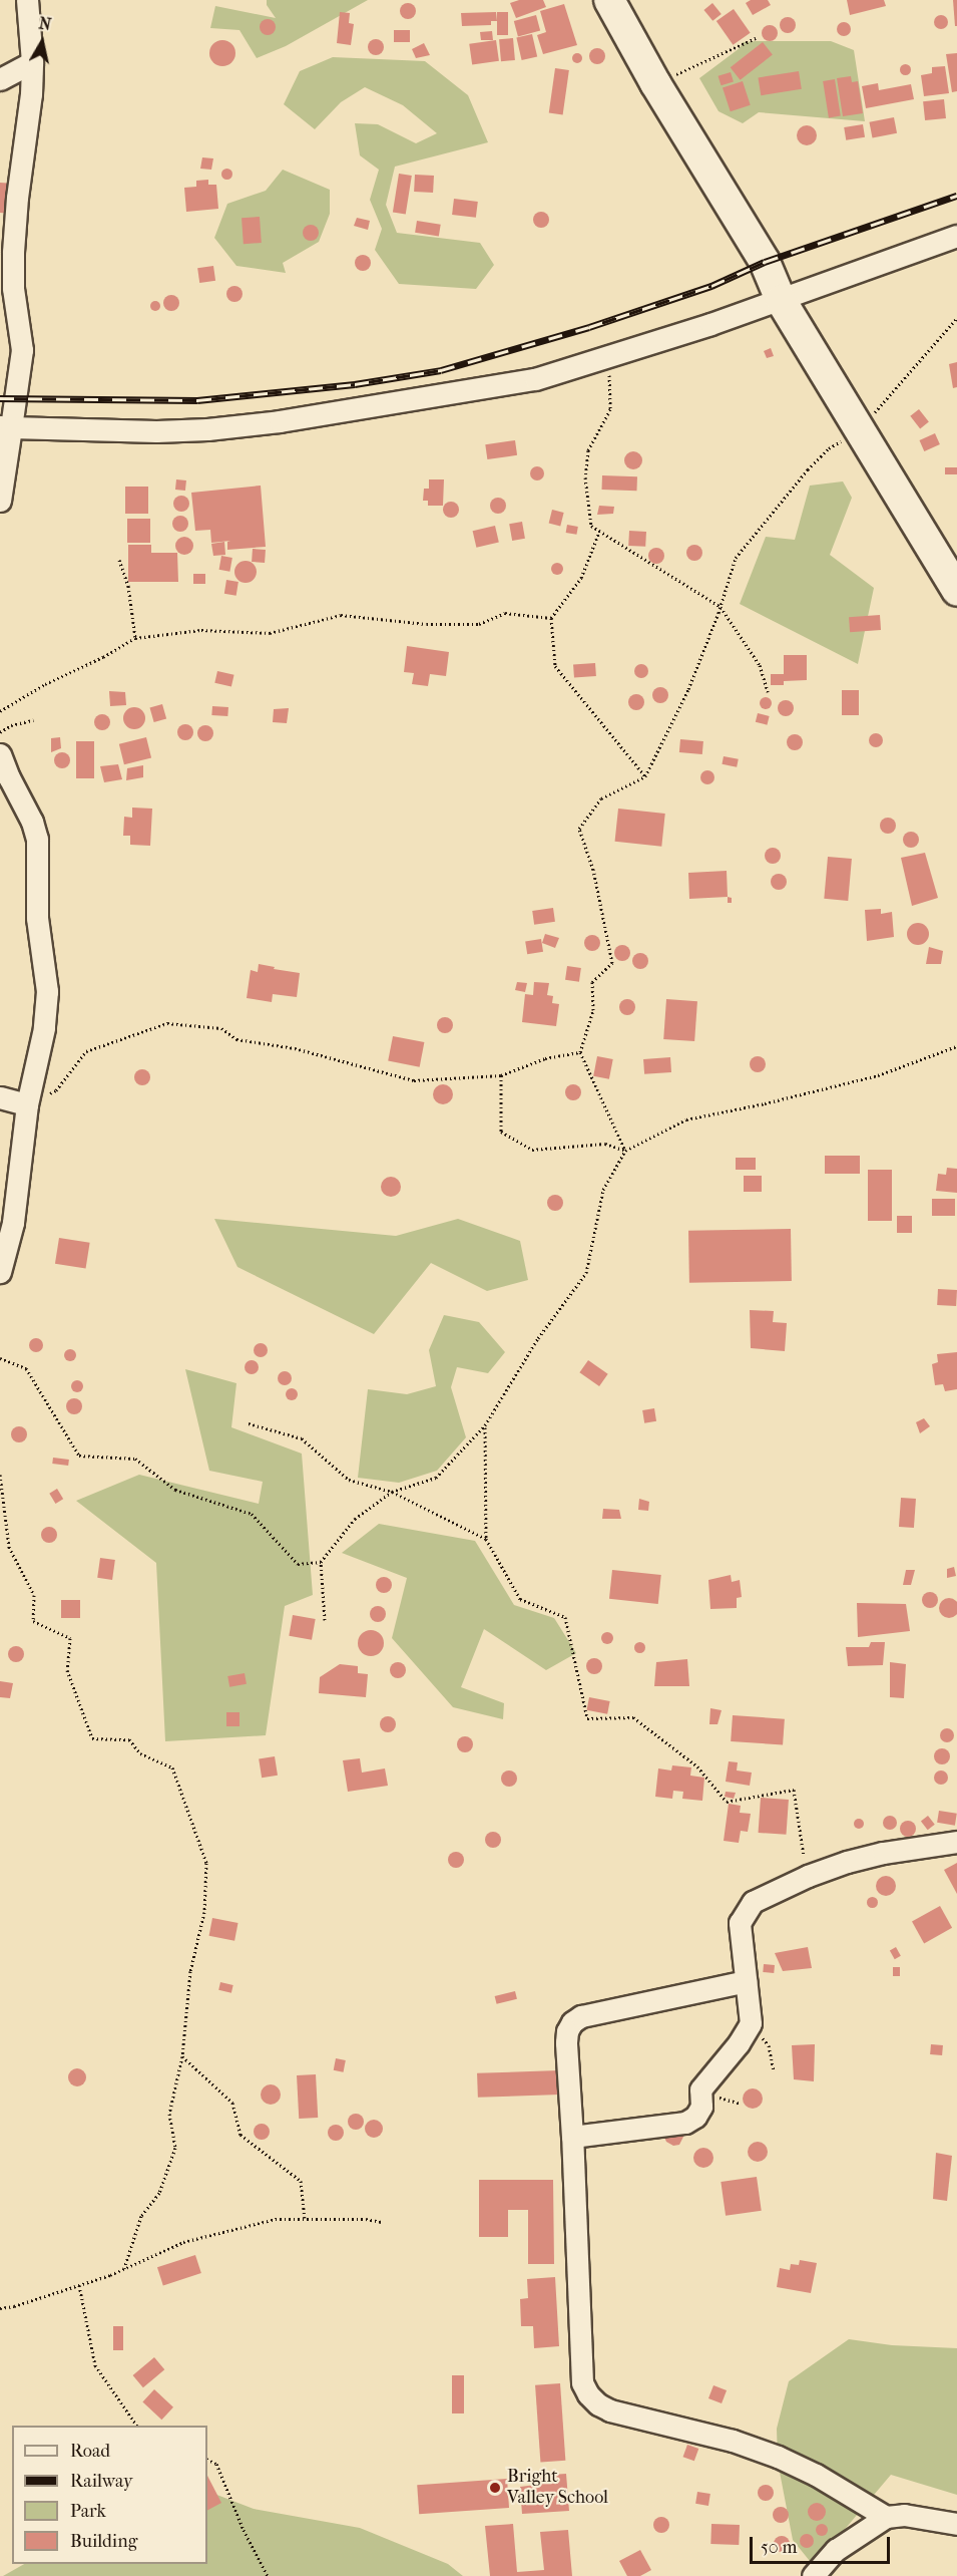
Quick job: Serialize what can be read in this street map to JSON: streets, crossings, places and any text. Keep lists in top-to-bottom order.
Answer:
{
  "places": ["Bright Valley School"],
  "legend": [
    "Road",
    "Railway",
    "Park",
    "Building"
  ],
  "scale_bar": "50 m",
  "north": "top"
}
